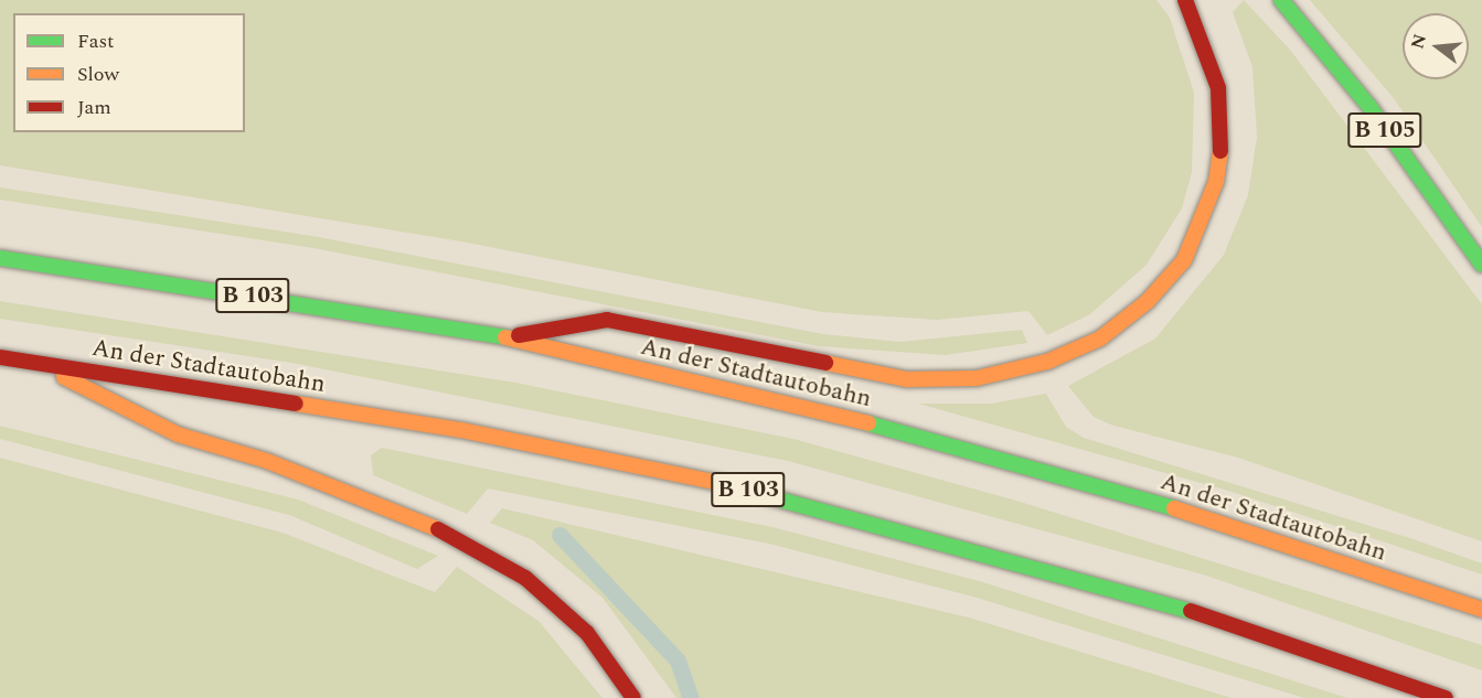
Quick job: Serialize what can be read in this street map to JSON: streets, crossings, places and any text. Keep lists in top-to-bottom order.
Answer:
{
  "streets": {
    "highway": ["B 105", "B 103", "An der Stadtautobahn"]
  },
  "crossings": [
    ["B 103", "An der Stadtautobahn"]
  ],
  "legend": ["Fast", "Slow", "Jam"],
  "north": "left"
}
